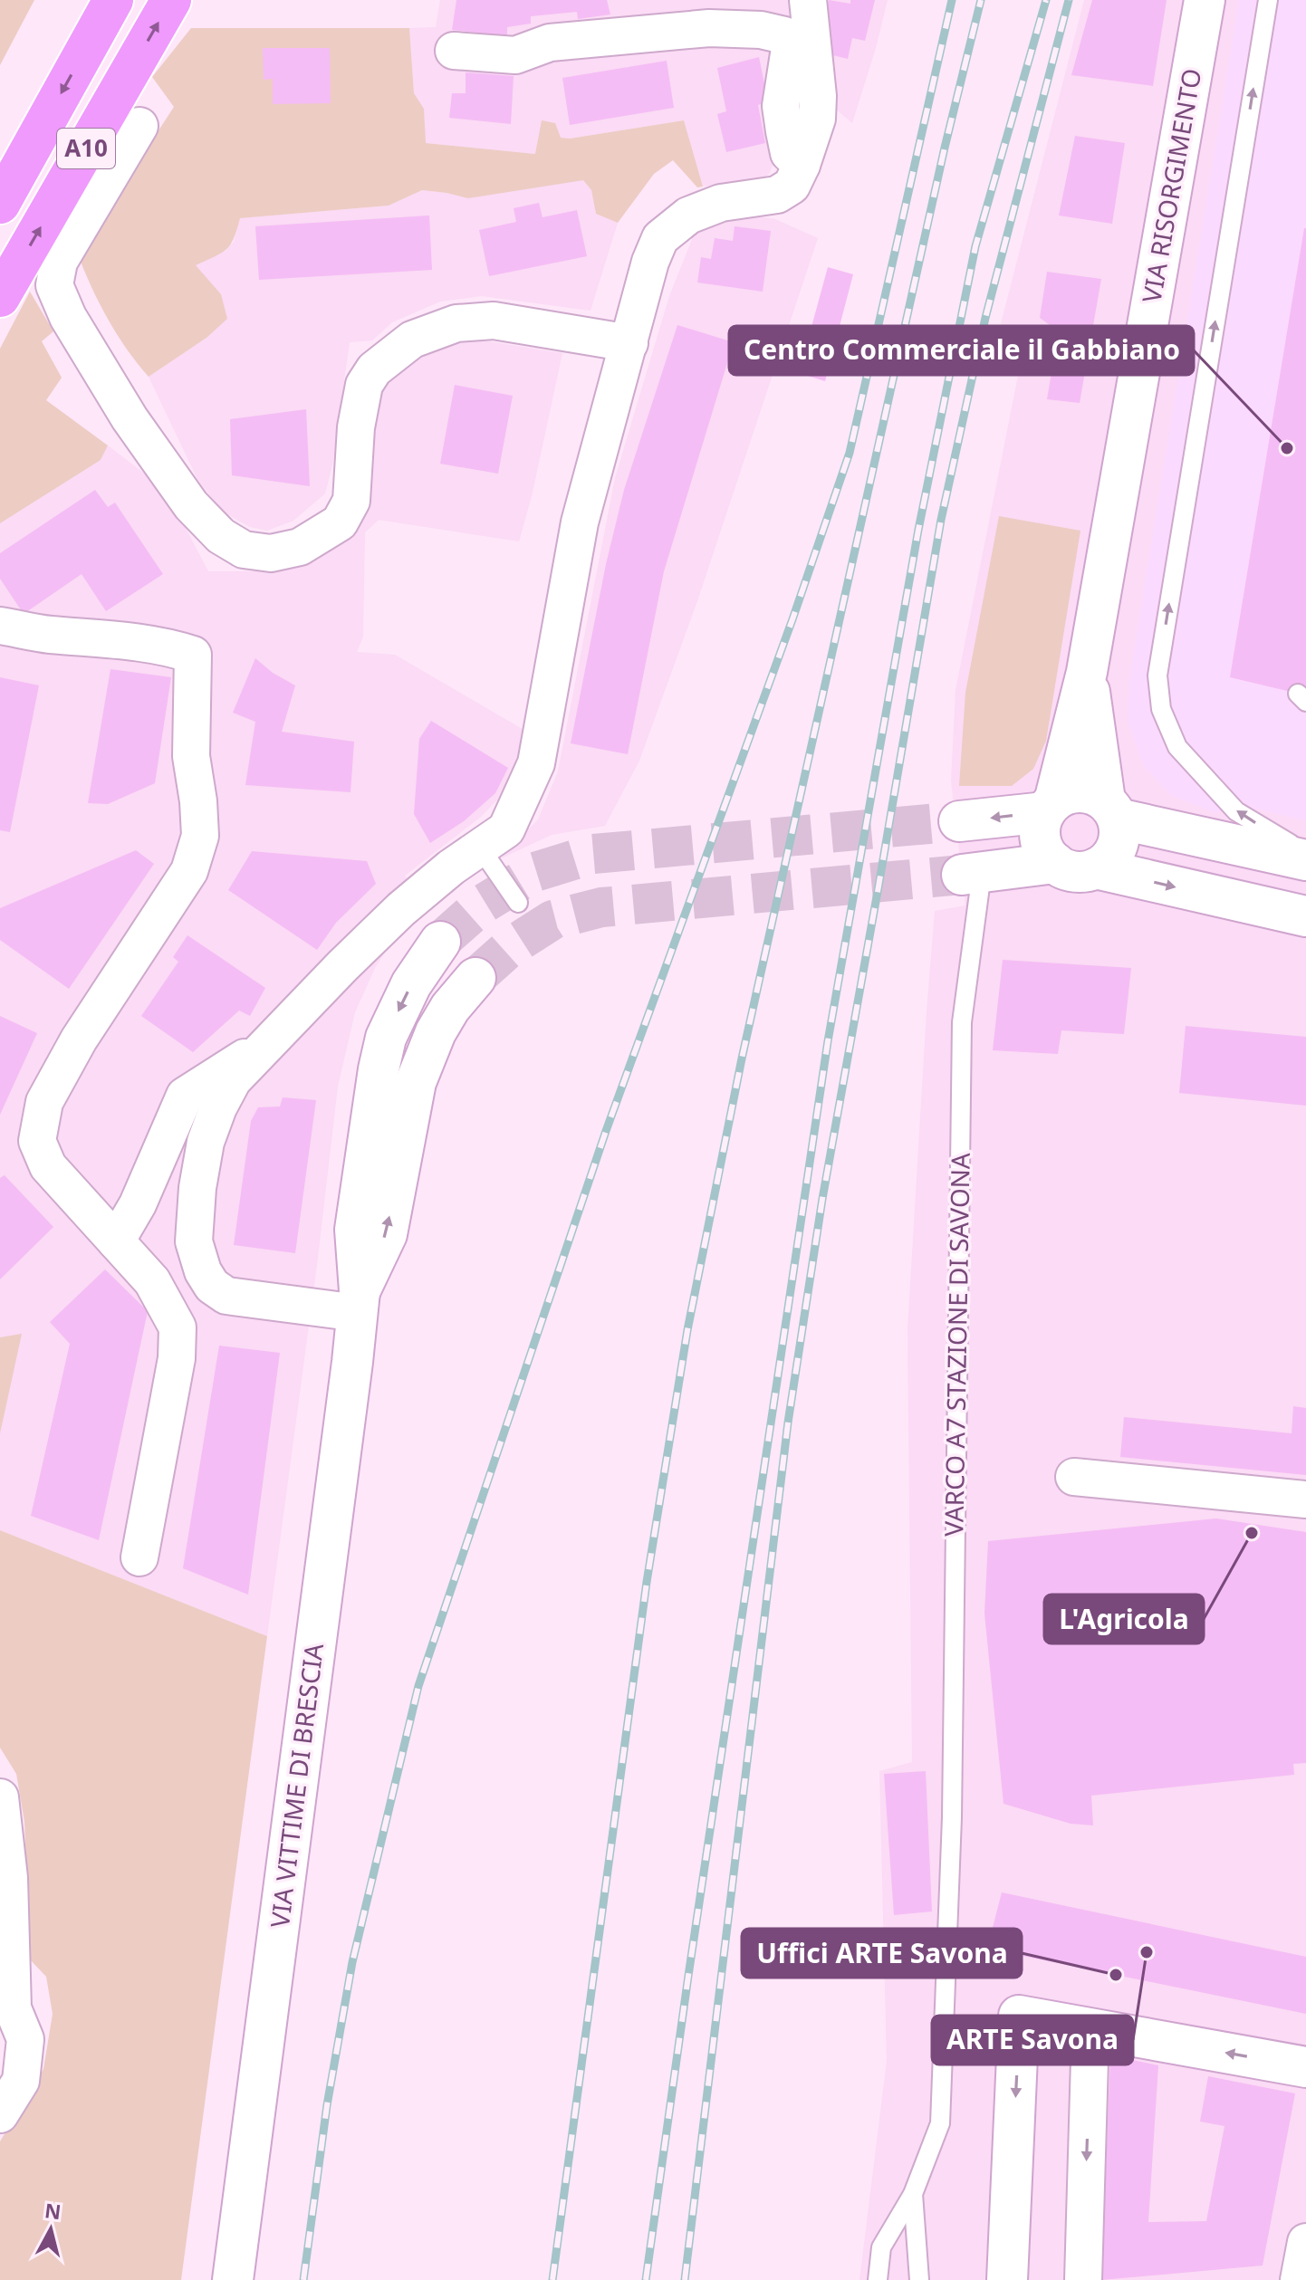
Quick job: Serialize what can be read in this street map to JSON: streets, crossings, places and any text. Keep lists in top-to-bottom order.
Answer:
{
  "streets": {
    "highway": ["A10"],
    "street": ["VIA RISORGIMENTO", "VIA VITTIME DI BRESCIA"],
    "lane": ["VARCO A7 STAZIONE DI SAVONA"]
  },
  "places": [
    "Centro Commerciale il Gabbiano",
    "L'Agricola",
    "ARTE Savona",
    "Uffici ARTE Savona"
  ],
  "north": "top"
}
